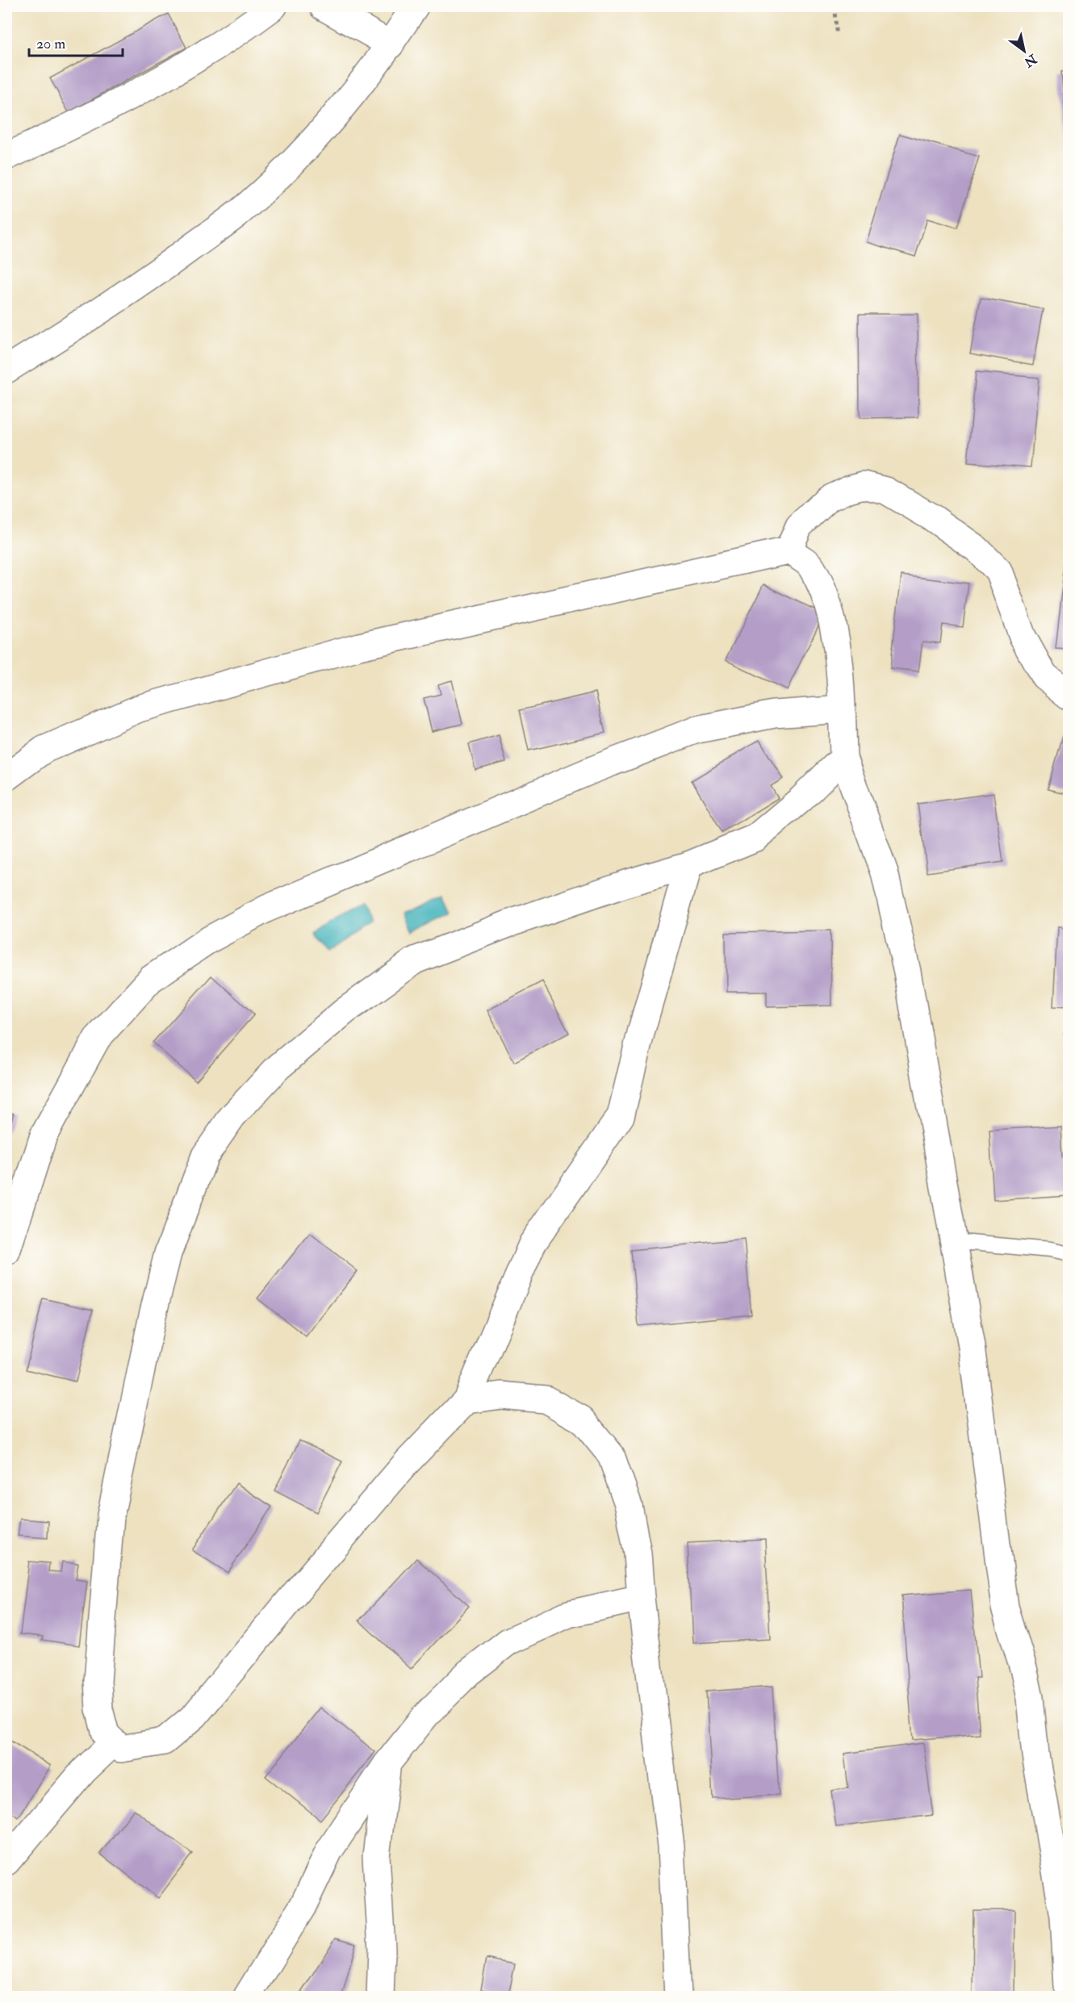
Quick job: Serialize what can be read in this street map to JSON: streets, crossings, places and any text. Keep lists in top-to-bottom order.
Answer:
{
  "scale_bar": "20 m",
  "north": "bottom right"
}
